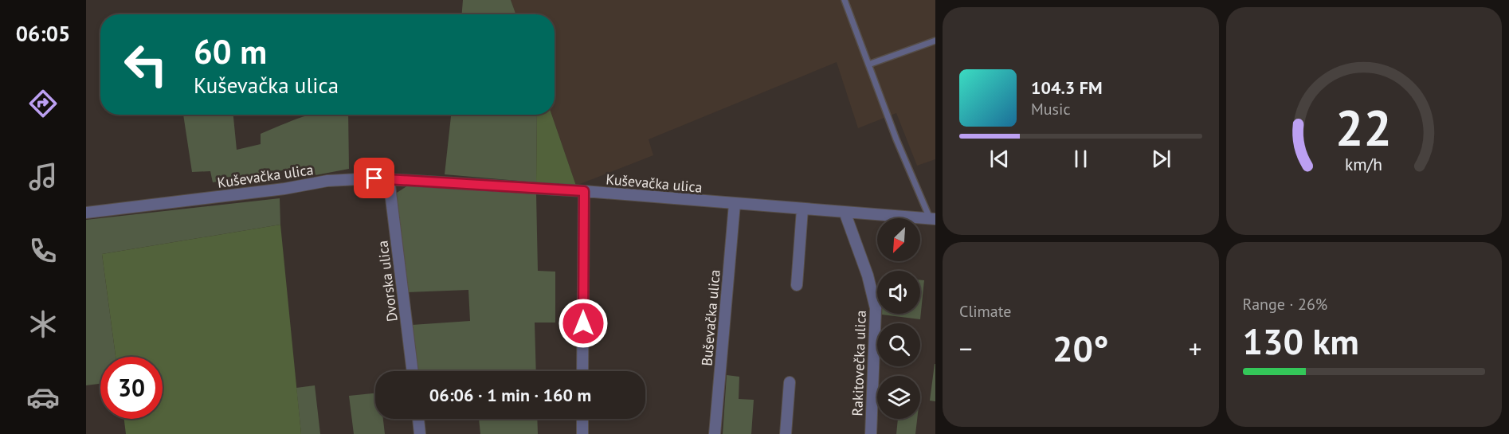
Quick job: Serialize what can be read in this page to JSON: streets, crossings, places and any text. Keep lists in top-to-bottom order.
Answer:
{
  "streets": {
    "street": [
      "Kuševačka ulica",
      "Dvorska ulica",
      "Buševačka ulica",
      "Rakitovečka ulica"
    ]
  },
  "crossings": [
    ["Kuševačka ulica", "Dvorska ulica"],
    ["Kuševačka ulica", "Buševačka ulica"],
    ["Kuševačka ulica", "Rakitovečka ulica"]
  ],
  "north": "bottom left",
  "page": {
    "tabs": "06:05",
    "turn": ["60 m", "Kuševačka ulica"],
    "song": ["104.3 FM", "Music"],
    "tile": [
      "Climate",
      ["Range · 26%", "130 km"]
    ],
    "heat": ["−", "20°", "+"],
    "limit": "30",
    "trip": "06:06 · 1 min · 160 m",
    "gauge": ["22", "km/h"]
  }
}
